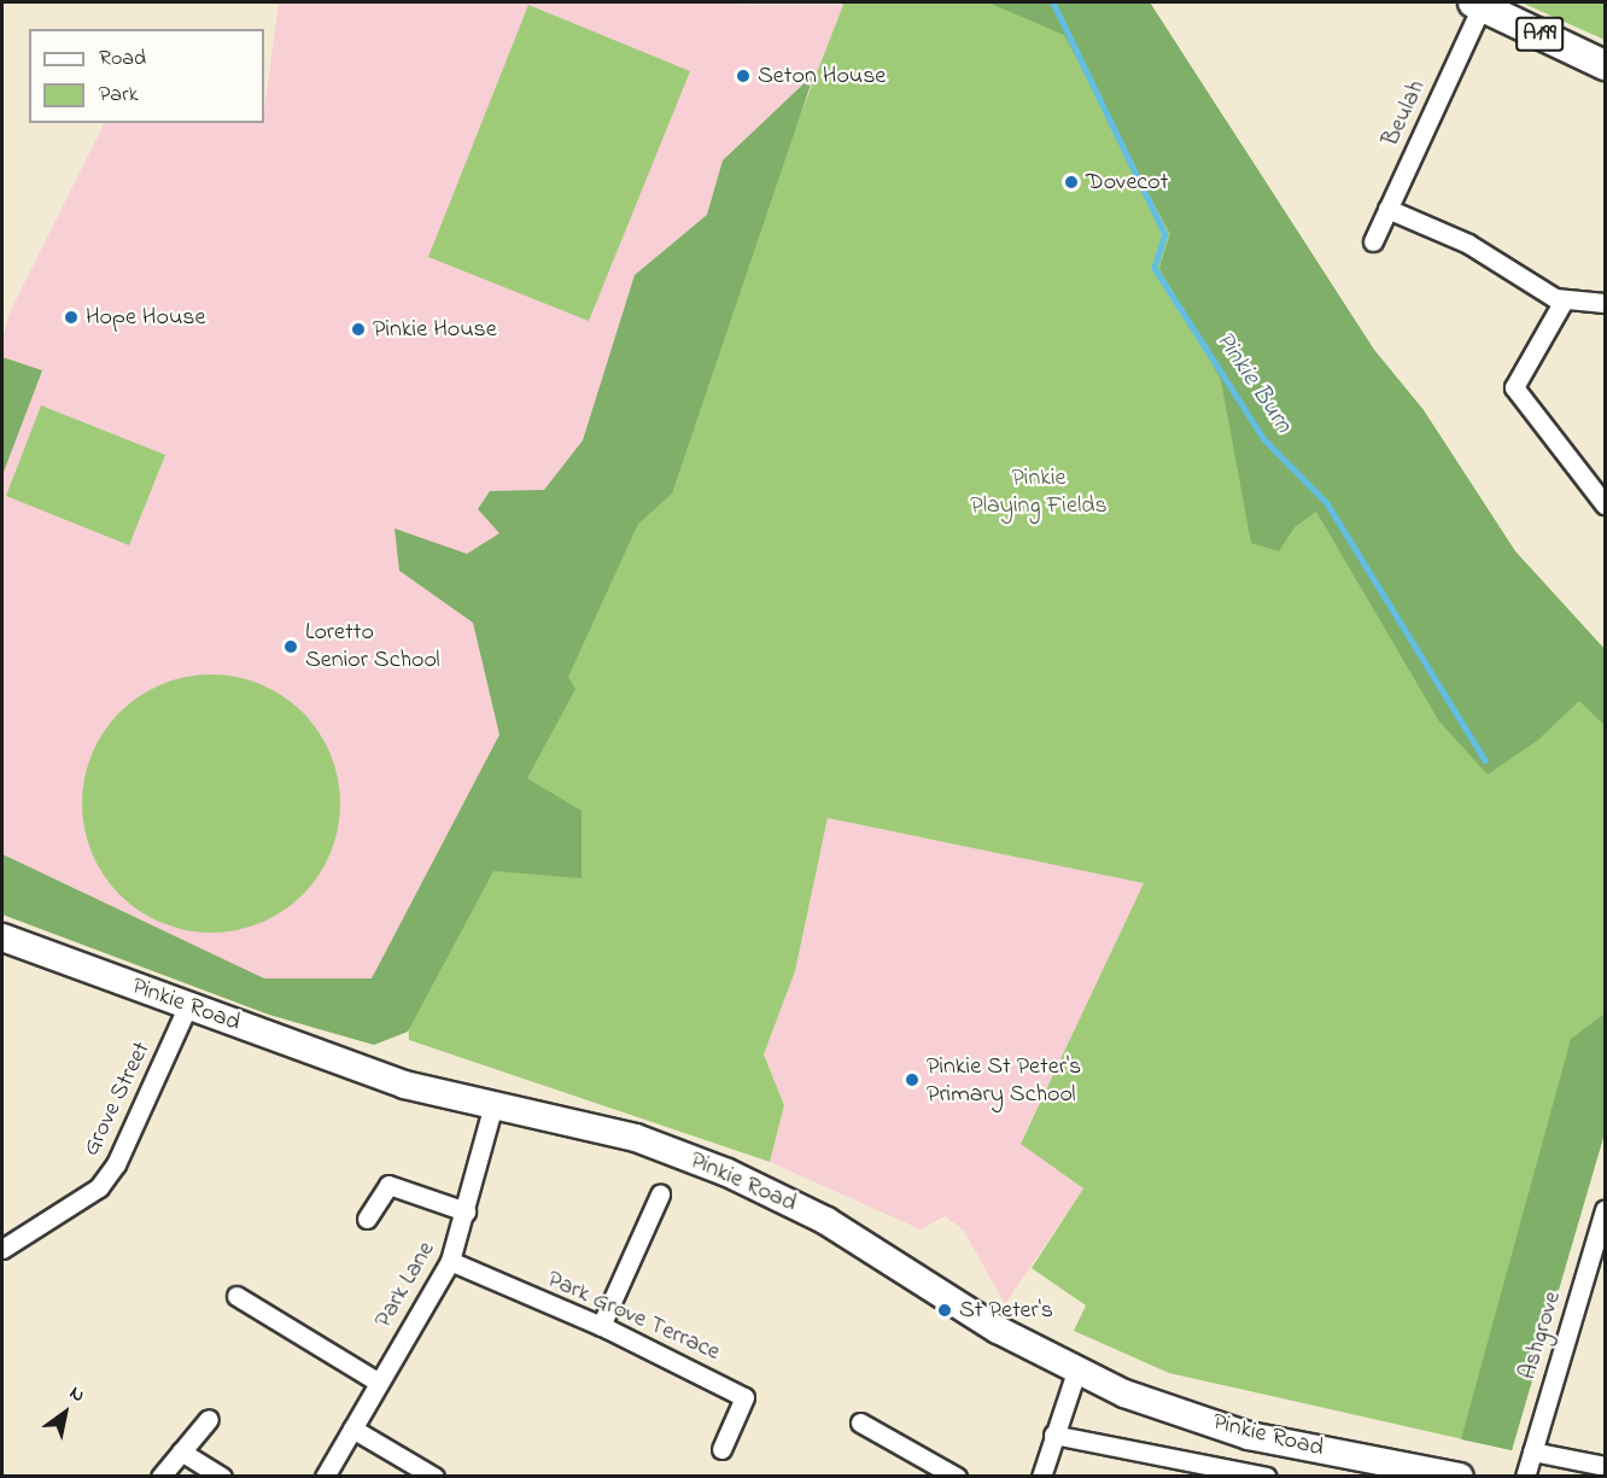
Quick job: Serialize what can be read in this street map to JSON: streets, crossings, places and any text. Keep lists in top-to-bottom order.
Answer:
{
  "streets": {
    "main road": ["A199", "Pinkie Road"],
    "street": [
      "Beulah",
      "Grove Street",
      "Park Lane",
      "Park Grove Terrace",
      "Ashgrove"
    ]
  },
  "crossings": [
    ["A199", "Beulah"],
    ["Pinkie Road", "Grove Street"],
    ["Pinkie Road", "Park Lane"],
    ["Park Lane", "Park Grove Terrace"]
  ],
  "water": ["Pinkie Burn"],
  "parks": ["Pinkie Playing Fields"],
  "places": [
    "Seton House",
    "Dovecot",
    "Hope House",
    "Pinkie House",
    "Loretto Senior School",
    "Pinkie St Peter's Primary School",
    "St Peter's"
  ],
  "legend": ["Road", "Park"],
  "north": "top right"
}
